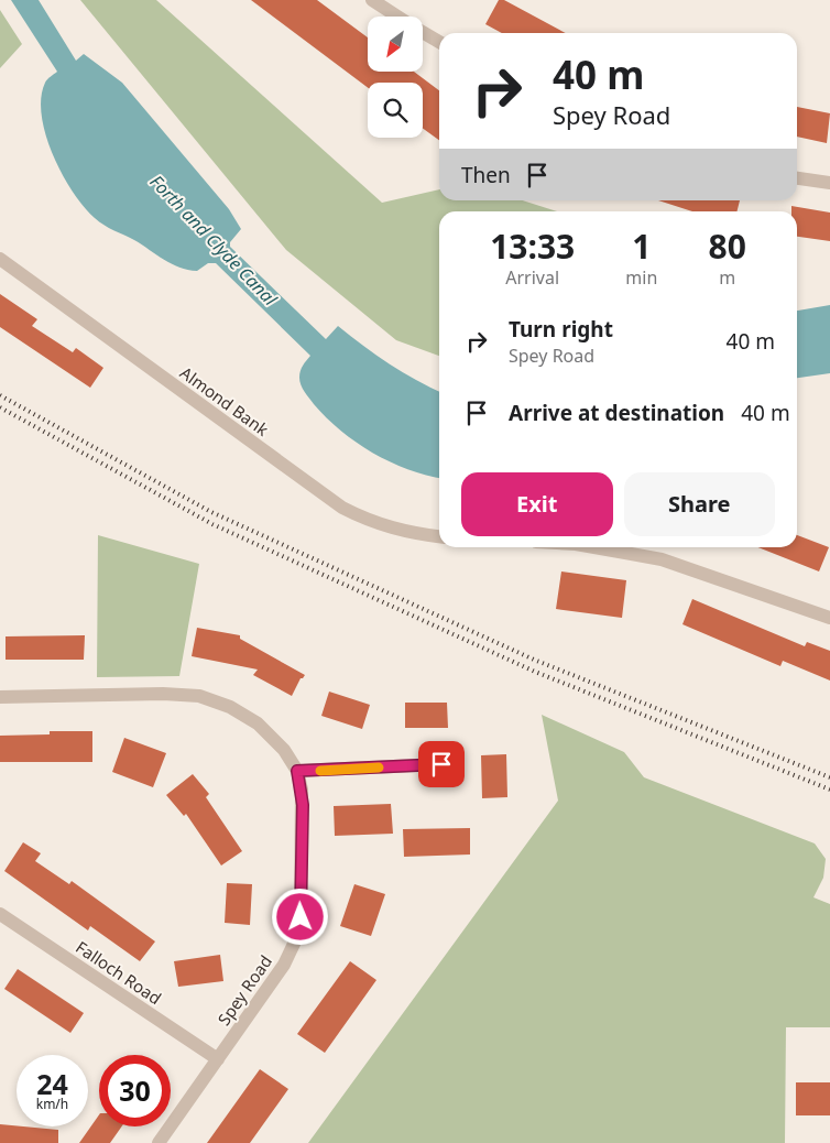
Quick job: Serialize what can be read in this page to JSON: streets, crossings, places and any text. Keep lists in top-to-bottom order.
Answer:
{
  "streets": {
    "street": ["Almond Bank", "Falloch Road", "Spey Road"]
  },
  "crossings": [
    ["Falloch Road", "Spey Road"]
  ],
  "water": ["Forth and Clyde Canal"],
  "north": "bottom left",
  "page": {
    "turn": ["40 m", "Spey Road"],
    "then": "Then",
    "eta": [
      "13:33",
      "Arrival",
      "1",
      "min",
      "80",
      "m"
    ],
    "list": [
      {
        "name": "Turn right",
        "note": "Spey Road",
        "value": "40 m"
      },
      {
        "name": "Arrive at destination",
        "value": "40 m"
      }
    ],
    "buttons": ["Exit", "Share"],
    "speed": "24 km/h",
    "limit": "30"
  }
}
